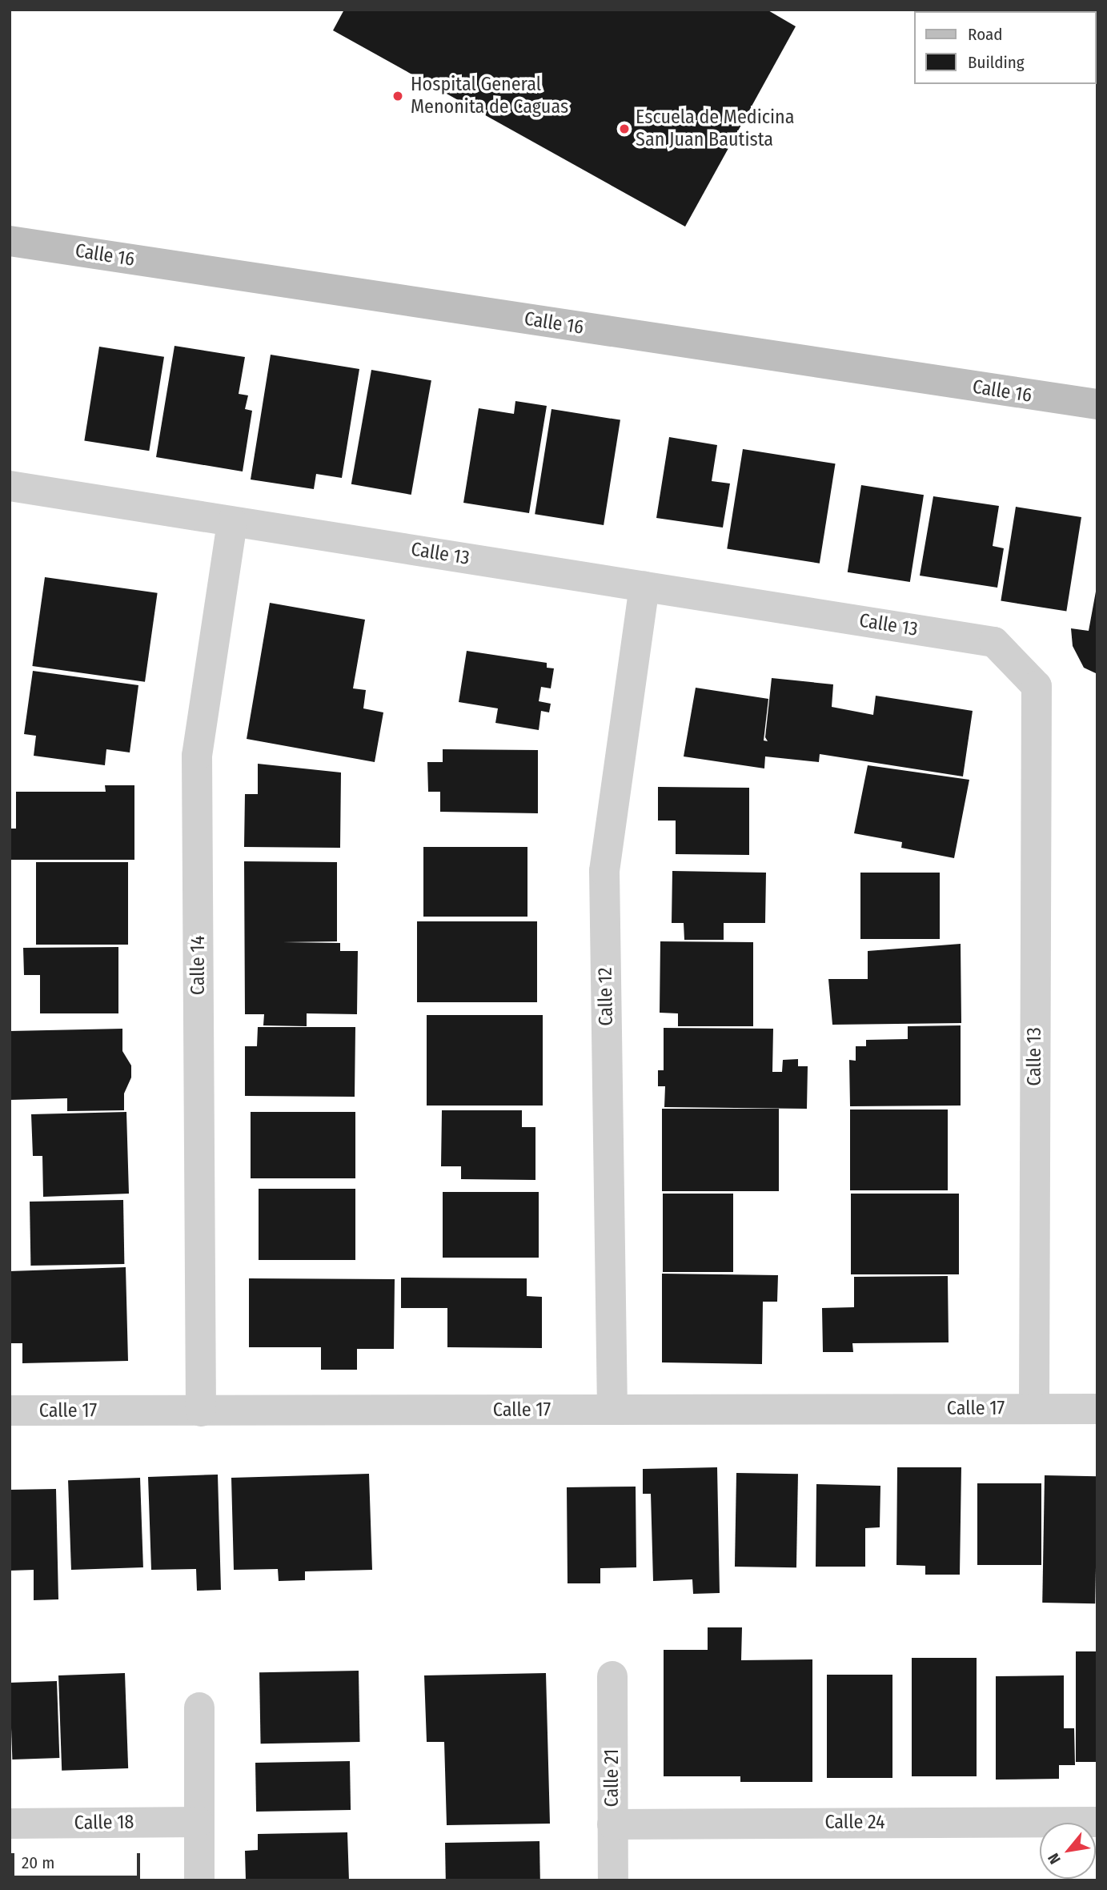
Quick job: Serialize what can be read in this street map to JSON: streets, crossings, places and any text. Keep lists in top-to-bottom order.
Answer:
{
  "streets": {
    "street": [
      "Calle 16",
      "Calle 13",
      "Calle 14",
      "Calle 12",
      "Calle 17",
      "Calle 21",
      "Calle 18",
      "Calle 24"
    ]
  },
  "crossings": [
    ["Calle 13", "Calle 14"],
    ["Calle 13", "Calle 12"],
    ["Calle 13", "Calle 17"],
    ["Calle 14", "Calle 17"],
    ["Calle 12", "Calle 17"],
    ["Calle 21", "Calle 24"]
  ],
  "places": ["Hospital General Menonita de Caguas", "Escuela de Medicina San Juan Bautista"],
  "legend": ["Road", "Building"],
  "scale_bar": "20 m",
  "north": "bottom left"
}
